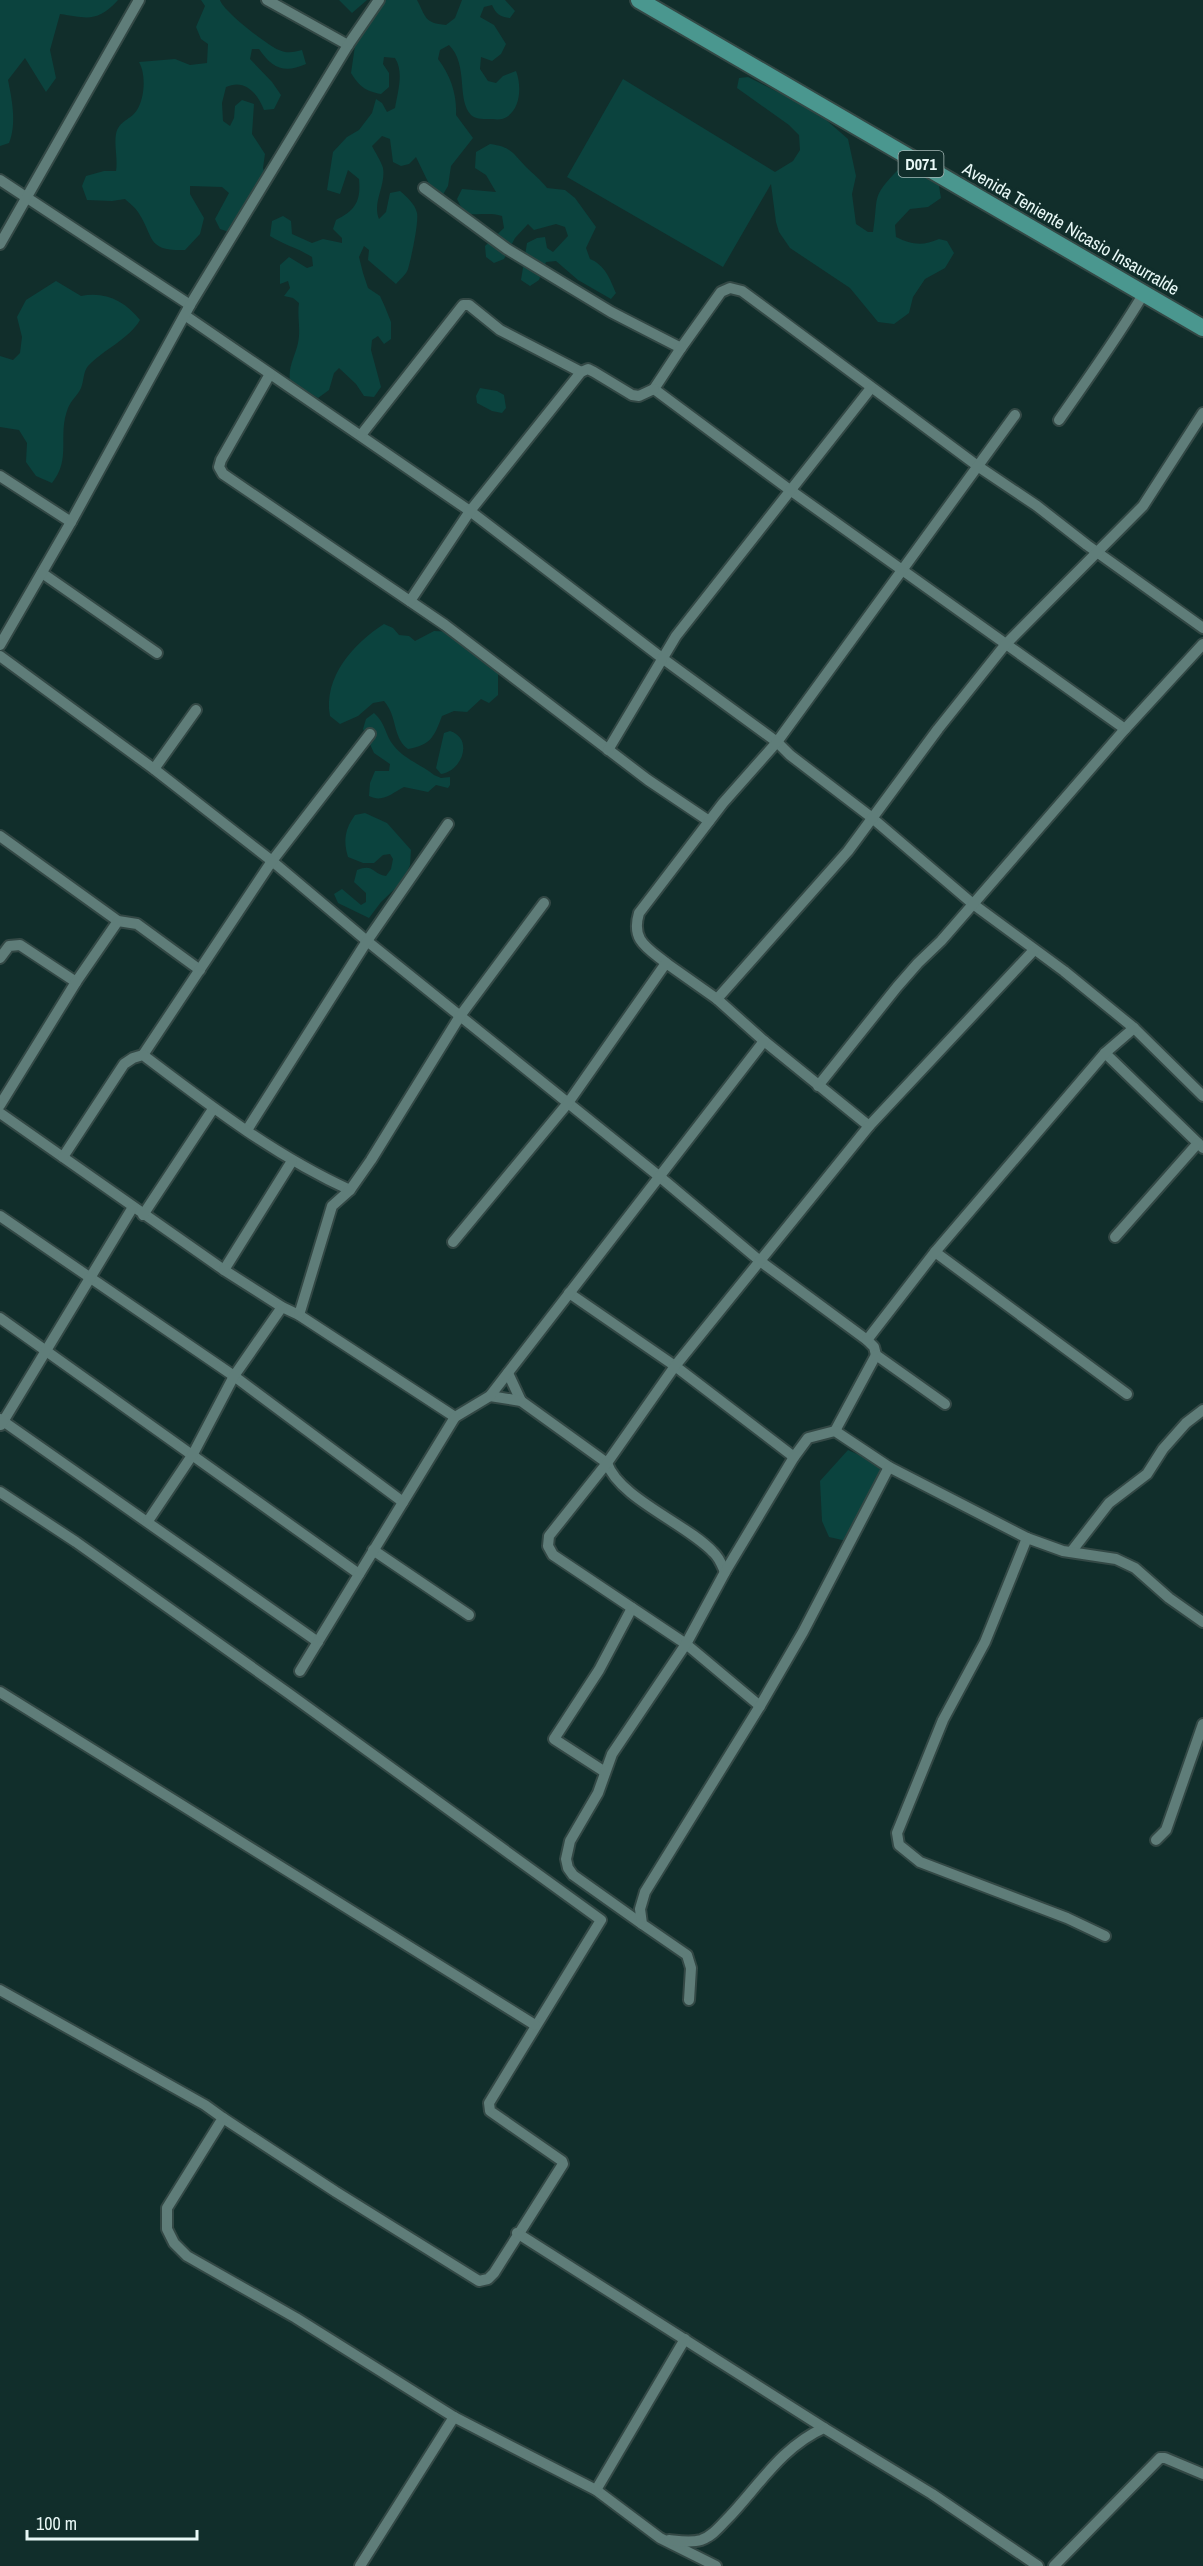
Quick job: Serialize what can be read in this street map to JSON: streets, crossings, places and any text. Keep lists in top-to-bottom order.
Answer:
{
  "streets": {
    "main road": ["D071", "Avenida Teniente Nicasio Insaurralde"]
  },
  "scale_bar": "100 m"
}
